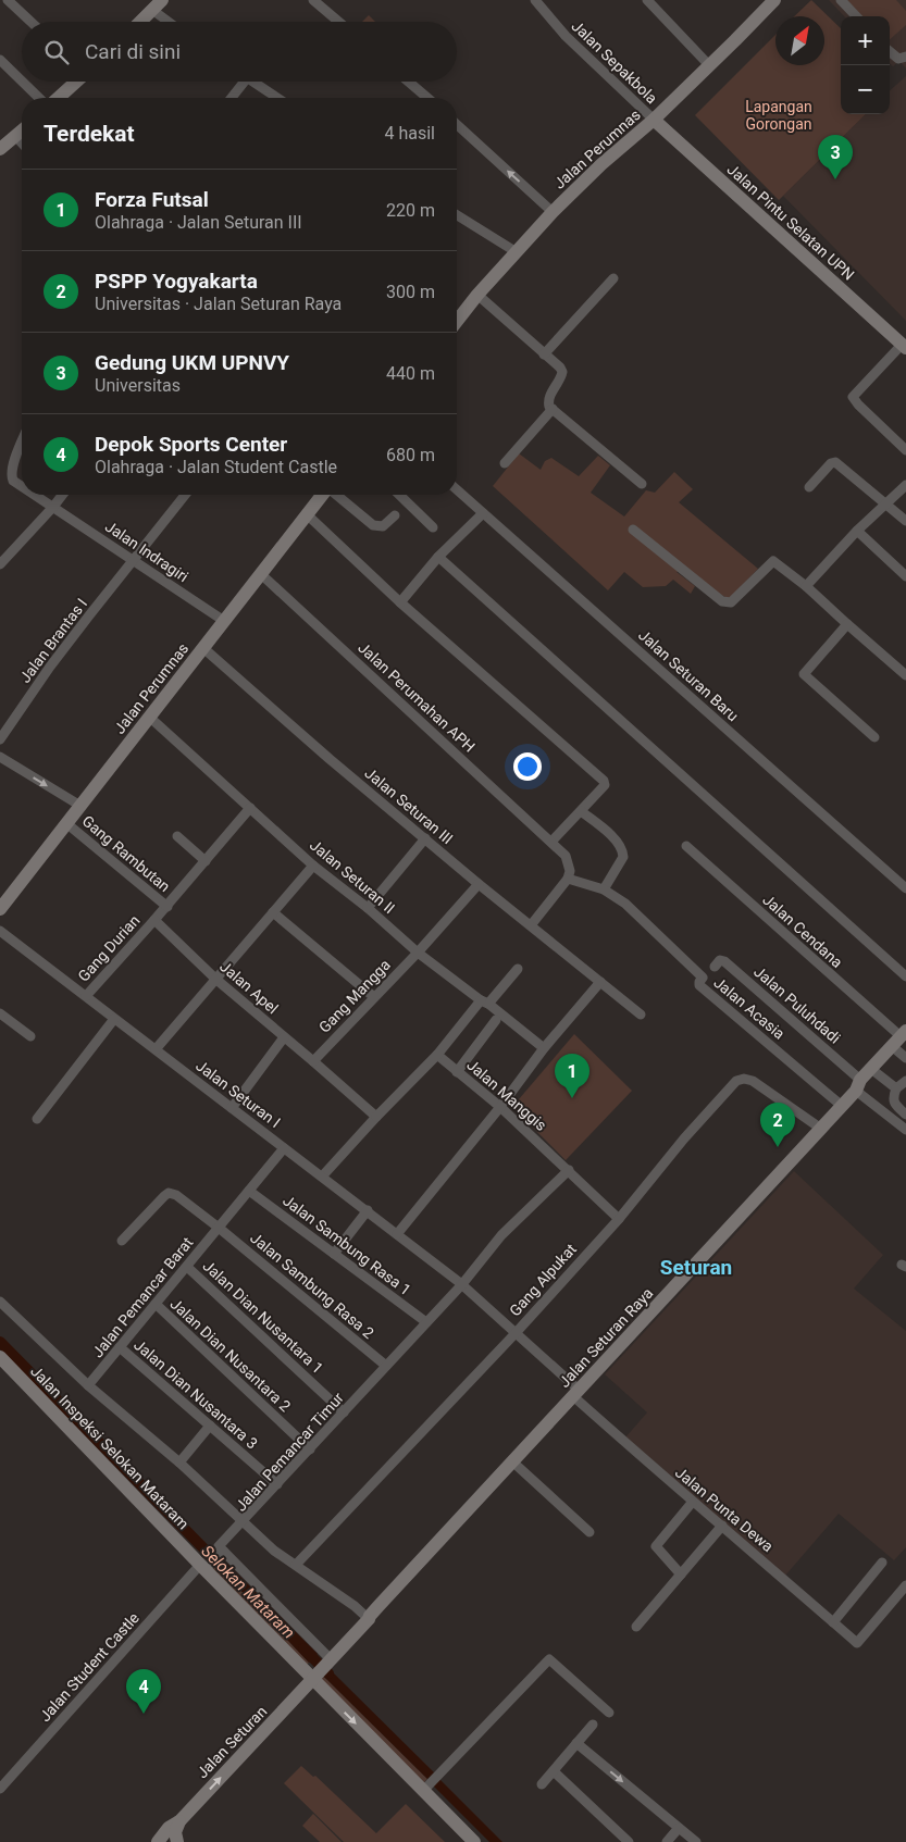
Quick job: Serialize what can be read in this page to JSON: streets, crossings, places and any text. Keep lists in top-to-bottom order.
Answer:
{
  "streets": {
    "main road": [
      "Jalan Perumnas",
      "Jalan Pintu Selatan UPN",
      "Jalan Seturan Raya",
      "Jalan Inspeksi Selokan Mataram",
      "Jalan Seturan"
    ],
    "street": [
      "Jalan Sepakbola",
      "Jalan Indragiri",
      "Jalan Brantas I",
      "Jalan Seturan Baru",
      "Jalan Perumahan APH",
      "Jalan Seturan III",
      "Gang Rambutan",
      "Jalan Seturan II",
      "Jalan Cendana",
      "Gang Durian",
      "Jalan Apel",
      "Gang Mangga",
      "Jalan Puluhdadi",
      "Jalan Acasia",
      "Jalan Seturan I",
      "Jalan Manggis",
      "Jalan Sambung Rasa 1",
      "Gang Alpukat",
      "Jalan Sambung Rasa 2",
      "Jalan Pemancar Barat",
      "Jalan Dian Nusantara 1",
      "Jalan Dian Nusantara 2",
      "Jalan Dian Nusantara 3",
      "Jalan Pemancar Timur",
      "Jalan Punta Dewa",
      "Jalan Student Castle"
    ]
  },
  "crossings": [
    ["Jalan Sepakbola", "Jalan Perumnas"],
    ["Jalan Sepakbola", "Jalan Pintu Selatan UPN"],
    ["Jalan Perumnas", "Jalan Pintu Selatan UPN"],
    ["Jalan Perumnas", "Jalan Indragiri"],
    ["Jalan Perumnas", "Jalan Perumahan APH"],
    ["Jalan Perumnas", "Jalan Seturan III"],
    ["Jalan Perumnas", "Gang Rambutan"],
    ["Jalan Perumnas", "Jalan Seturan II"],
    ["Jalan Indragiri", "Jalan Brantas I"],
    ["Jalan Perumahan APH", "Jalan Acasia"],
    ["Jalan Seturan III", "Gang Mangga"],
    ["Jalan Seturan II", "Gang Mangga"],
    ["Jalan Cendana", "Jalan Seturan Raya"],
    ["Gang Durian", "Jalan Apel"],
    ["Gang Durian", "Jalan Seturan I"],
    ["Jalan Apel", "Gang Mangga"],
    ["Jalan Puluhdadi", "Jalan Seturan Raya"],
    ["Jalan Acasia", "Jalan Seturan Raya"],
    ["Jalan Seturan I", "Jalan Pemancar Barat"],
    ["Jalan Seturan I", "Jalan Pemancar Timur"],
    ["Jalan Manggis", "Gang Alpukat"],
    ["Jalan Manggis", "Jalan Pemancar Timur"],
    ["Jalan Sambung Rasa 1", "Jalan Pemancar Barat"],
    ["Jalan Sambung Rasa 1", "Jalan Pemancar Timur"],
    ["Gang Alpukat", "Jalan Seturan Raya"],
    ["Gang Alpukat", "Jalan Pemancar Timur"],
    ["Jalan Sambung Rasa 2", "Jalan Pemancar Barat"],
    ["Jalan Sambung Rasa 2", "Jalan Pemancar Timur"],
    ["Jalan Pemancar Barat", "Jalan Dian Nusantara 1"],
    ["Jalan Pemancar Barat", "Jalan Dian Nusantara 2"],
    ["Jalan Pemancar Barat", "Jalan Dian Nusantara 3"],
    ["Jalan Dian Nusantara 1", "Jalan Pemancar Timur"],
    ["Jalan Seturan Raya", "Jalan Inspeksi Selokan Mataram"],
    ["Jalan Seturan Raya", "Jalan Pemancar Timur"],
    ["Jalan Seturan Raya", "Jalan Punta Dewa"],
    ["Jalan Seturan Raya", "Jalan Seturan"],
    ["Jalan Dian Nusantara 2", "Jalan Pemancar Timur"],
    ["Jalan Dian Nusantara 3", "Jalan Pemancar Timur"],
    ["Jalan Inspeksi Selokan Mataram", "Jalan Student Castle"],
    ["Jalan Inspeksi Selokan Mataram", "Jalan Seturan"]
  ],
  "one_way": ["Jalan Seturan"],
  "districts": ["Seturan"],
  "water": ["Selokan Mataram"],
  "parks": ["Lapangan Gorongan"],
  "north": "top right",
  "page": {
    "map_buttons": ["+", "−"],
    "search": "Cari di sini",
    "heading": ["Terdekat", "4 hasil"],
    "pins": [
      "3",
      "1",
      "2",
      "4"
    ],
    "list": [
      {
        "mark": "1",
        "name": "Forza Futsal",
        "note": "Olahraga · Jalan Seturan III",
        "value": "220 m"
      },
      {
        "mark": "2",
        "name": "PSPP Yogyakarta",
        "note": "Universitas · Jalan Seturan Raya",
        "value": "300 m"
      },
      {
        "mark": "3",
        "name": "Gedung UKM UPNVY",
        "note": "Universitas",
        "value": "440 m"
      },
      {
        "mark": "4",
        "name": "Depok Sports Center",
        "note": "Olahraga · Jalan Student Castle",
        "value": "680 m"
      }
    ]
  }
}
